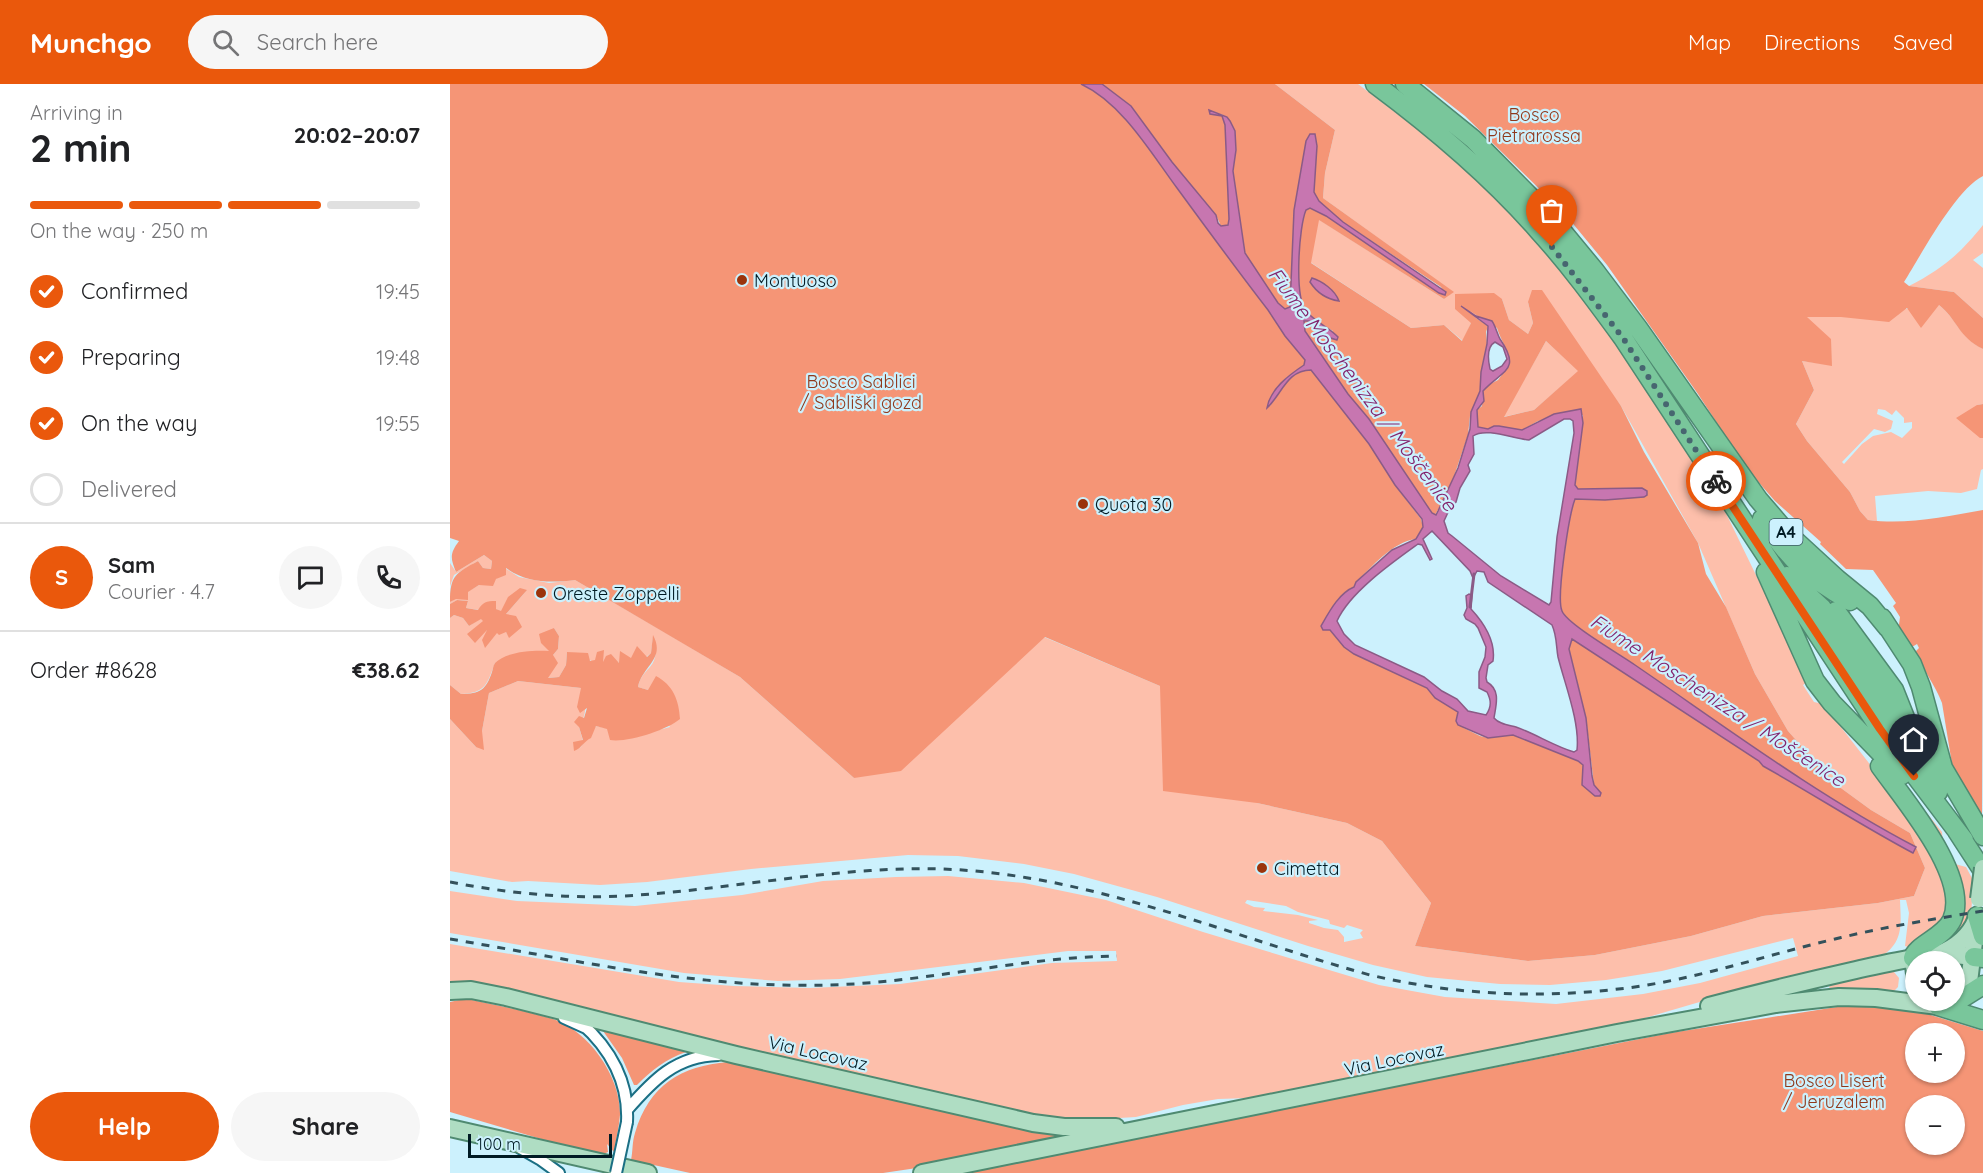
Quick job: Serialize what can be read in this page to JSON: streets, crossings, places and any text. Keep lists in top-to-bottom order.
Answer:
{
  "streets": {
    "highway": ["A4"],
    "main road": ["Via Locovaz"]
  },
  "water": ["Fiume Moschenizza / Moščenice"],
  "parks": ["Bosco Pietrarossa", "Bosco Sablici / Sabliški gozd", "Bosco Lisert / Jeruzalem"],
  "places": [
    "Montuoso",
    "Quota 30",
    "Oreste Zoppelli",
    "Cimetta"
  ],
  "scale_bar": "100 m",
  "page": {
    "header": "Munchgo",
    "search": "Search here",
    "nav": ["Map", "Directions", "Saved"],
    "heading": ["2 min", "Arriving in", "20:02–20:07"],
    "panel": [
      "Sam",
      "Courier · 4.7",
      "Order #8628",
      "€38.62"
    ],
    "bar": "On the way · 250 m",
    "list": [
      ["Confirmed", "19:45"],
      ["Preparing", "19:48"],
      ["On the way", "19:55"],
      "Delivered"
    ],
    "round": "S",
    "map_buttons": ["+", "−"],
    "buttons": ["Help", "Share"],
    "scale": "100 m"
  }
}
